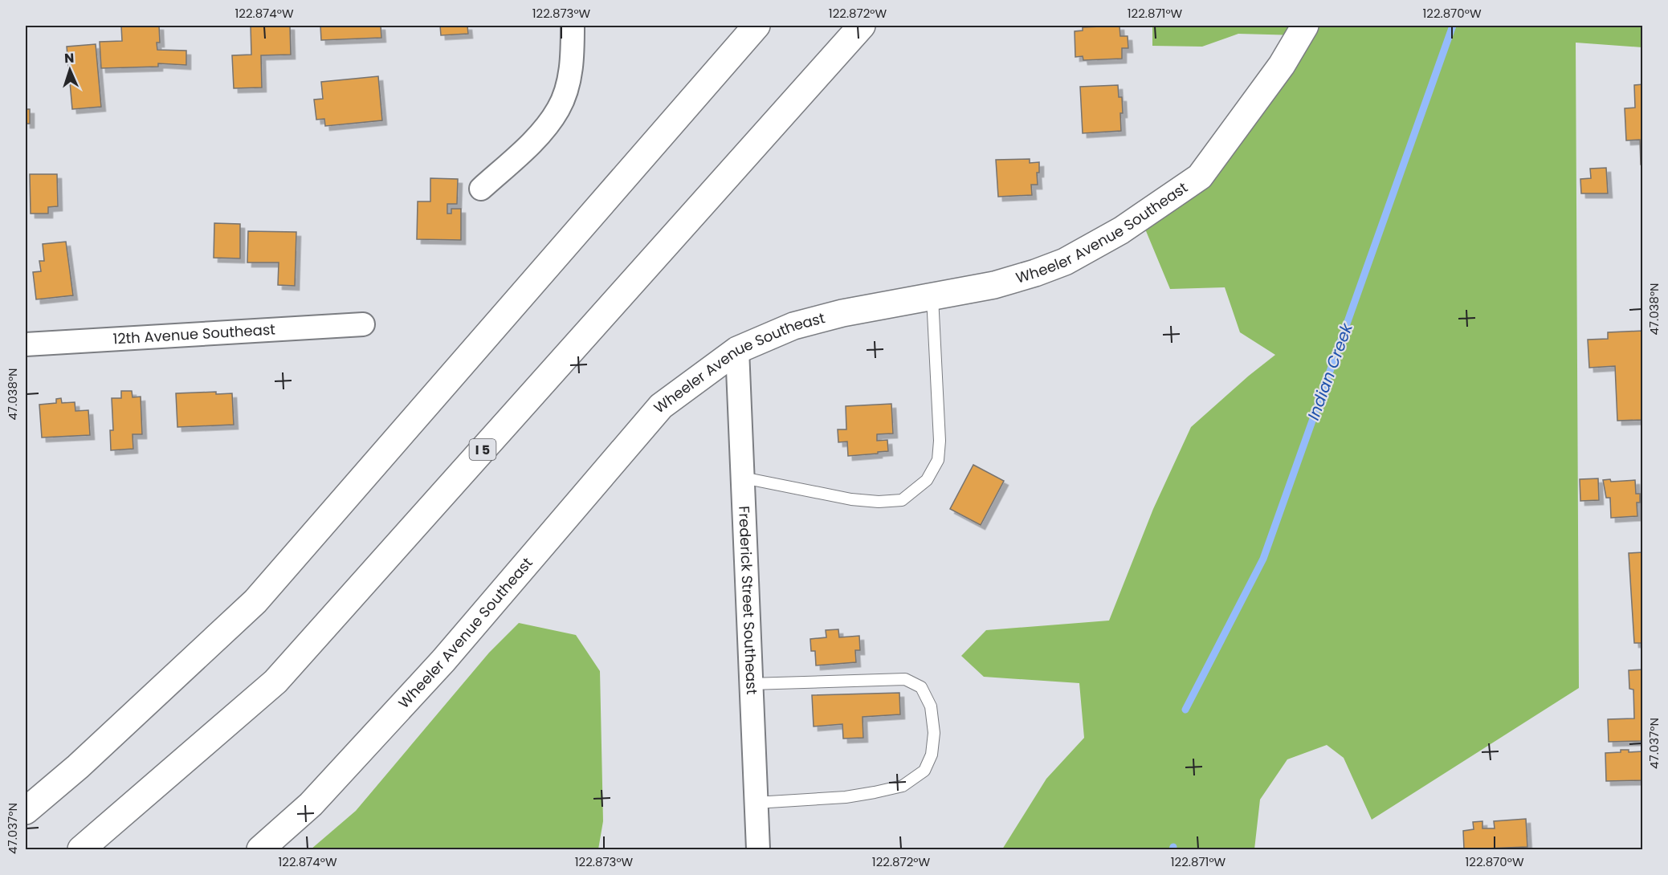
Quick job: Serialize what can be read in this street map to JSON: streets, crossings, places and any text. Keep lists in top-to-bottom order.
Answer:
{
  "streets": {
    "main road": ["Wheeler Avenue Southeast", "I 5"],
    "street": ["12th Avenue Southeast", "Frederick Street Southeast"]
  },
  "crossings": [
    ["Wheeler Avenue Southeast", "Frederick Street Southeast"]
  ],
  "water": ["Indian Creek"],
  "north": "top",
  "coordinates": [
    "122.874°W",
    "122.873°W",
    "122.872°W",
    "122.871°W",
    "122.870°W",
    "47.038°N",
    "47.037°N"
  ]
}
